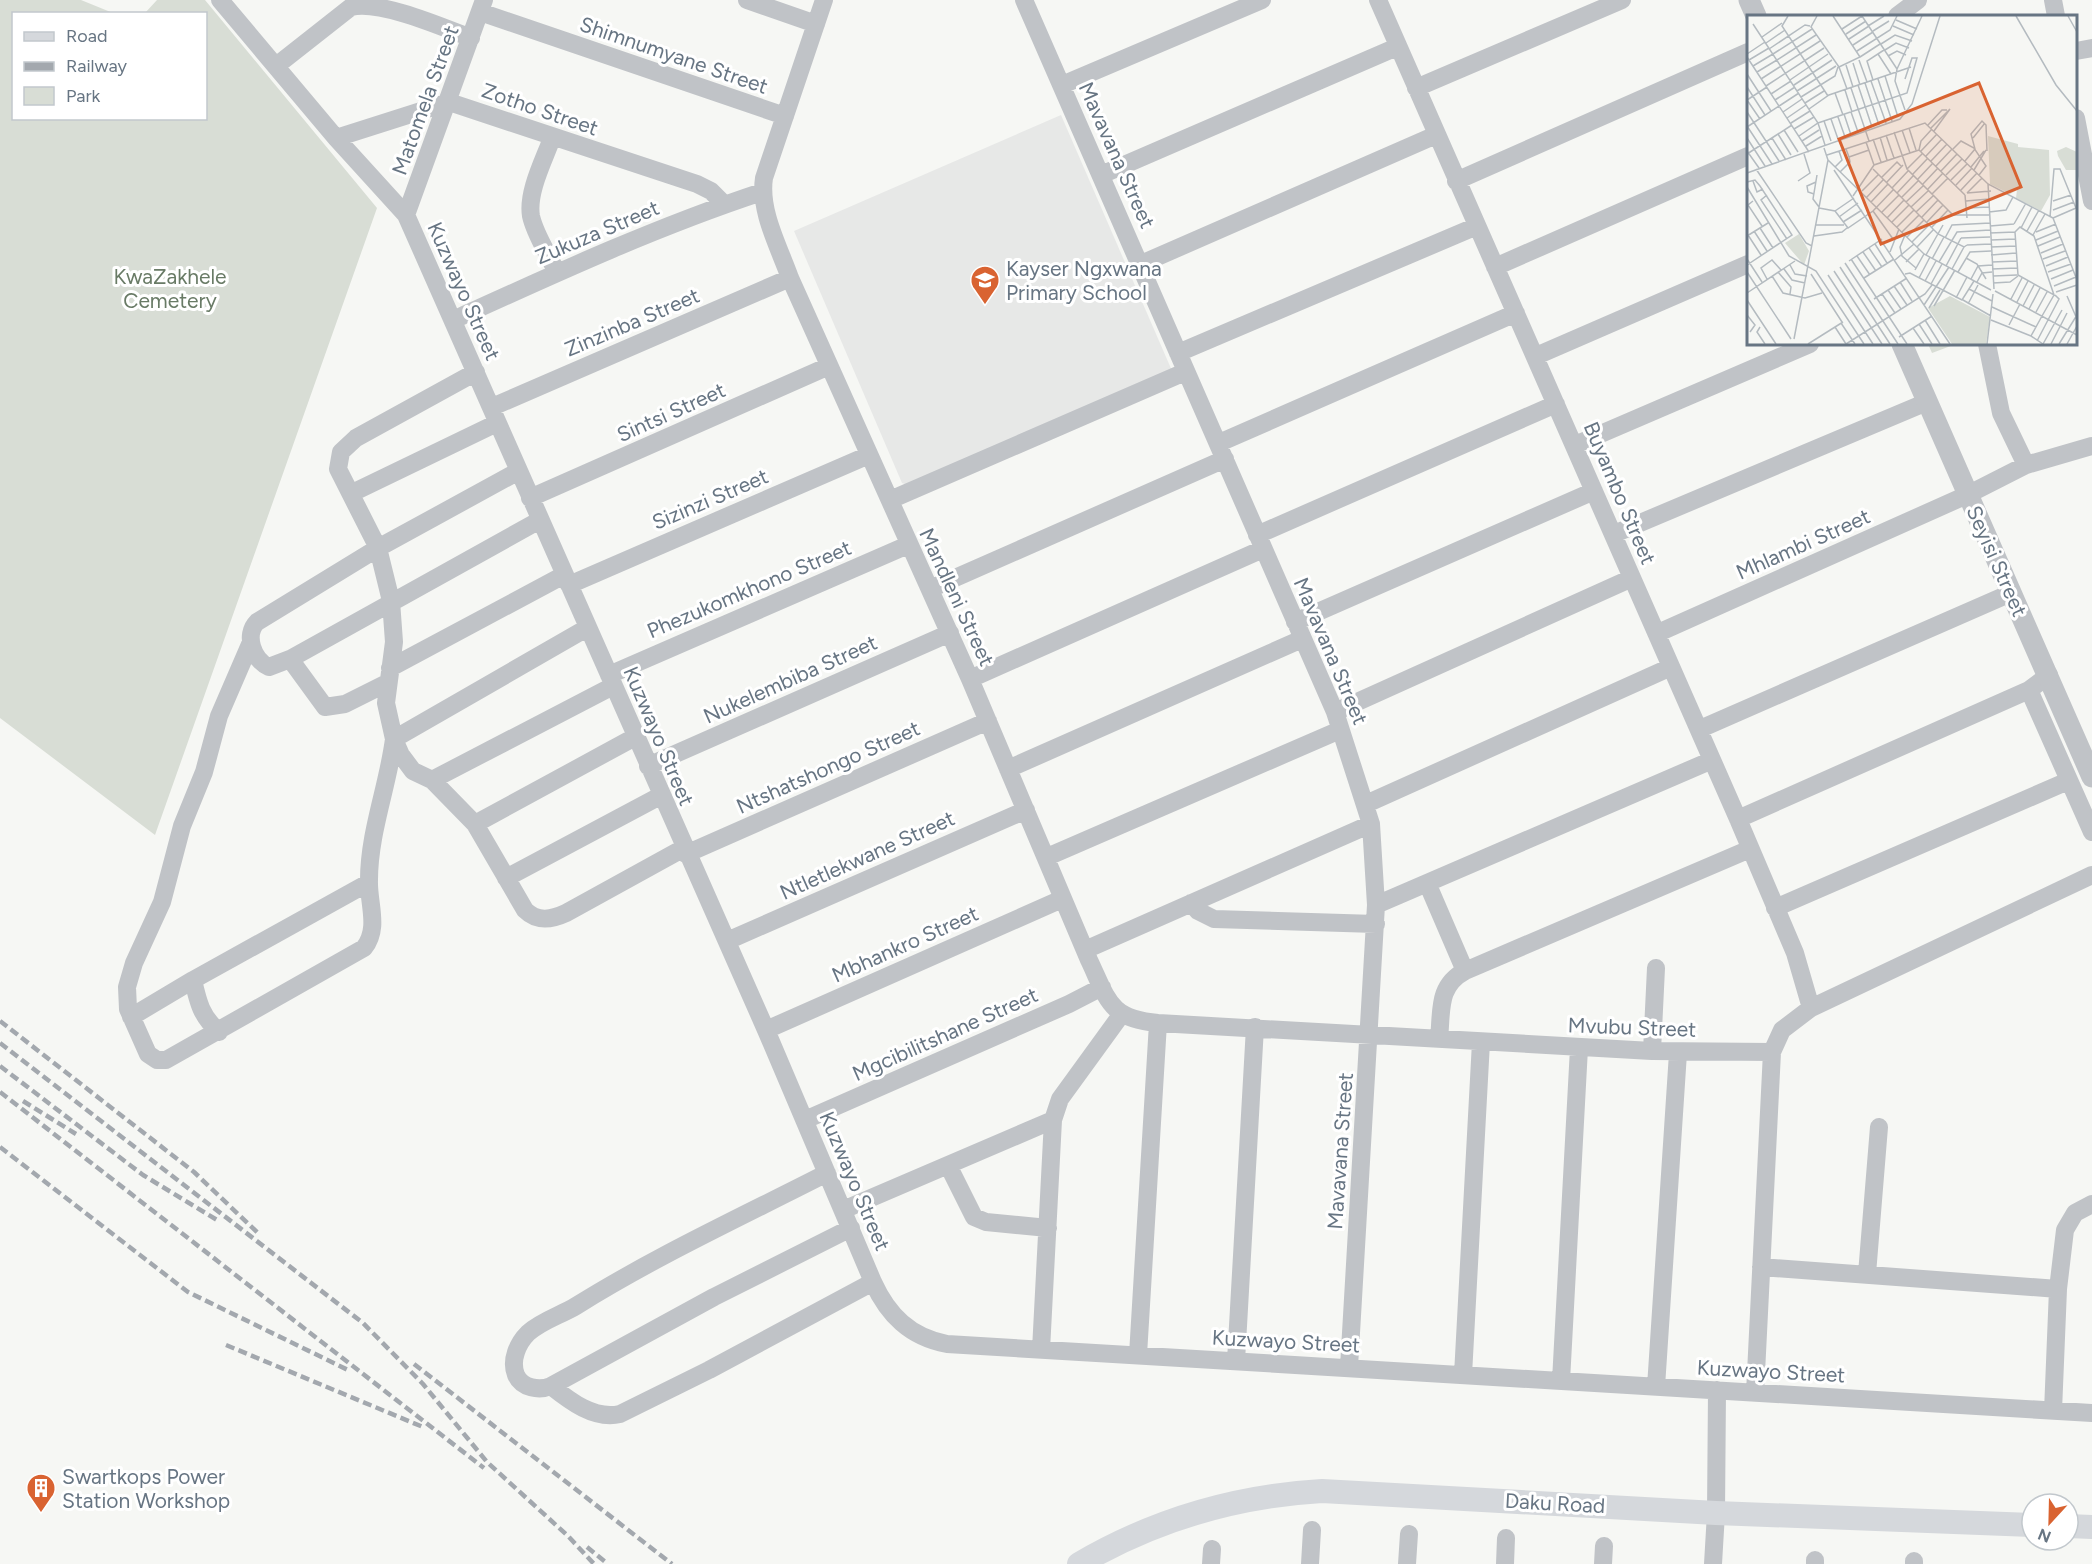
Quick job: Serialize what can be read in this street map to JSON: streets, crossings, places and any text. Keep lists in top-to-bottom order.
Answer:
{
  "streets": {
    "main road": ["Daku Road"],
    "street": [
      "Shimnumyane Street",
      "Matomela Street",
      "Zotho Street",
      "Mavavana Street",
      "Zukuza Street",
      "Kuzwayo Street",
      "Zinzinba Street",
      "Sintsi Street",
      "Buyambo Street",
      "Sizinzi Street",
      "Mhlambi Street",
      "Seyisi Street",
      "Phezukomkhono Street",
      "Mandleni Street",
      "Nukelembiba Street",
      "Ntshatshongo Street",
      "Ntletlekwane Street",
      "Mbhankro Street",
      "Mvubu Street",
      "Mgcibilitshane Street"
    ]
  },
  "crossings": [
    ["Shimnumyane Street", "Matomela Street"],
    ["Matomela Street", "Zotho Street"],
    ["Matomela Street", "Kuzwayo Street"],
    ["Zotho Street", "Zukuza Street"],
    ["Zotho Street", "Kuzwayo Street"],
    ["Mavavana Street", "Kuzwayo Street"],
    ["Mavavana Street", "Mvubu Street"],
    ["Zukuza Street", "Kuzwayo Street"],
    ["Zukuza Street", "Mandleni Street"],
    ["Kuzwayo Street", "Zinzinba Street"],
    ["Kuzwayo Street", "Sintsi Street"],
    ["Kuzwayo Street", "Sizinzi Street"],
    ["Kuzwayo Street", "Phezukomkhono Street"],
    ["Kuzwayo Street", "Nukelembiba Street"],
    ["Kuzwayo Street", "Ntshatshongo Street"],
    ["Kuzwayo Street", "Ntletlekwane Street"],
    ["Kuzwayo Street", "Mbhankro Street"],
    ["Kuzwayo Street", "Mgcibilitshane Street"],
    ["Zinzinba Street", "Mandleni Street"],
    ["Sintsi Street", "Mandleni Street"],
    ["Buyambo Street", "Mhlambi Street"],
    ["Sizinzi Street", "Mandleni Street"],
    ["Mhlambi Street", "Seyisi Street"],
    ["Phezukomkhono Street", "Mandleni Street"],
    ["Phezukomkhono Street", "Ntshatshongo Street"],
    ["Mandleni Street", "Nukelembiba Street"],
    ["Mandleni Street", "Ntshatshongo Street"],
    ["Mandleni Street", "Ntletlekwane Street"],
    ["Mandleni Street", "Mbhankro Street"],
    ["Mandleni Street", "Mvubu Street"],
    ["Mandleni Street", "Mgcibilitshane Street"]
  ],
  "parks": ["KwaZakhele Cemetery"],
  "places": {
    "school or university": ["Kayser Ngxwana Primary School"],
    "building": ["Swartkops Power Station Workshop"]
  },
  "legend": ["Road", "Railway", "Park"],
  "north": "bottom"
}
